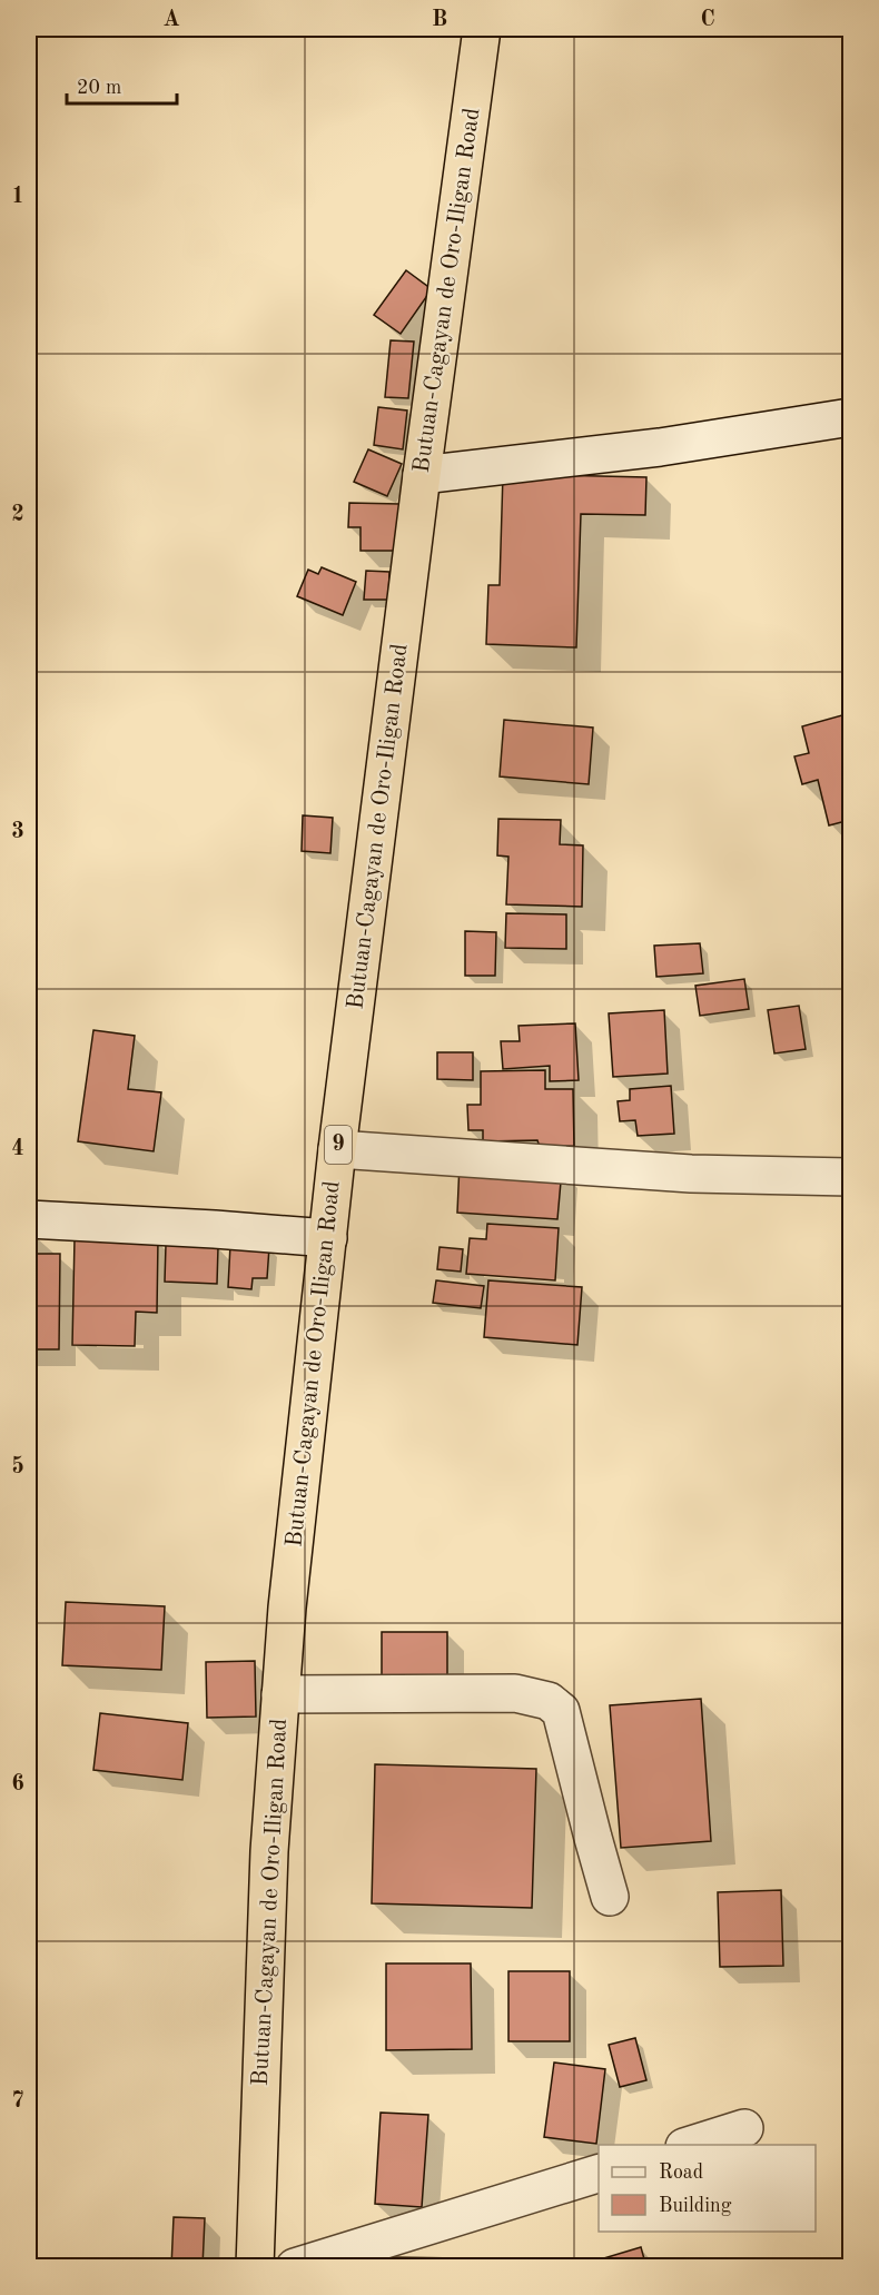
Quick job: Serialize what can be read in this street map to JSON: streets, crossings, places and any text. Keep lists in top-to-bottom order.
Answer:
{
  "streets": {
    "highway": ["Butuan-Cagayan de Oro-Iligan Road", "9"]
  },
  "legend": ["Road", "Building"],
  "scale_bar": "20 m",
  "grid": {
    "columns": ["A", "B", "C"],
    "rows": [
      "1",
      "2",
      "3",
      "4",
      "5",
      "6",
      "7"
    ]
  }
}
